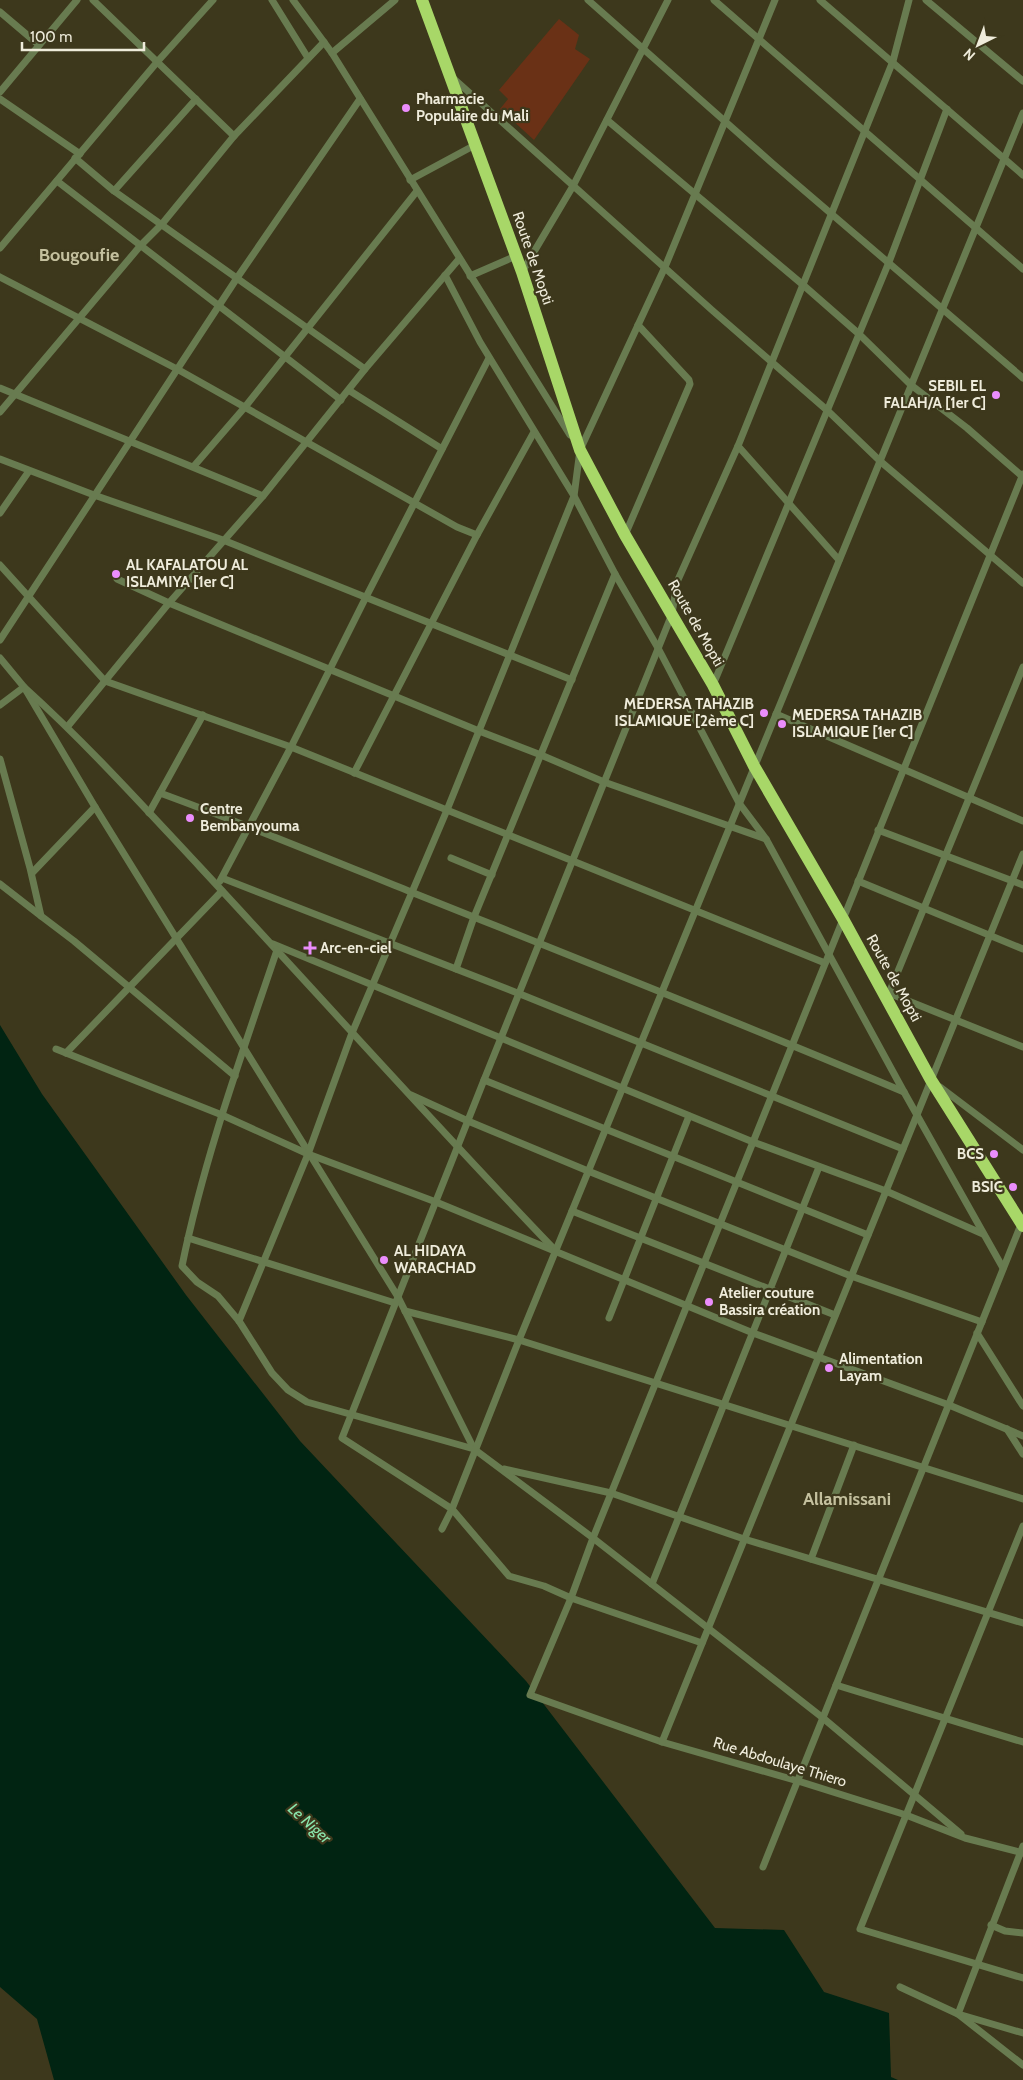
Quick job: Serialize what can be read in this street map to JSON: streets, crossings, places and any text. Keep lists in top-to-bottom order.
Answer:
{
  "streets": {
    "highway": ["Route de Mopti"],
    "street": ["Rue Abdoulaye Thiero"]
  },
  "districts": ["Bougoufie", "Allamissani"],
  "water": ["Le Niger"],
  "places": {
    "other": [
      "Pharmacie Populaire du Mali",
      "SEBIL EL FALAH/A [1er C]",
      "AL KAFALATOU AL ISLAMIYA [1er C]",
      "MEDERSA TAHAZIB ISLAMIQUE [2ème C]",
      "MEDERSA TAHAZIB ISLAMIQUE [1er C]",
      "Centre Bembanyouma",
      "BCS",
      "BSIC",
      "AL HIDAYA WARACHAD",
      "Atelier couture Bassira création",
      "Alimentation Layam"
    ],
    "health": ["Arc-en-ciel"]
  },
  "scale_bar": "100 m",
  "north": "bottom left"
}
